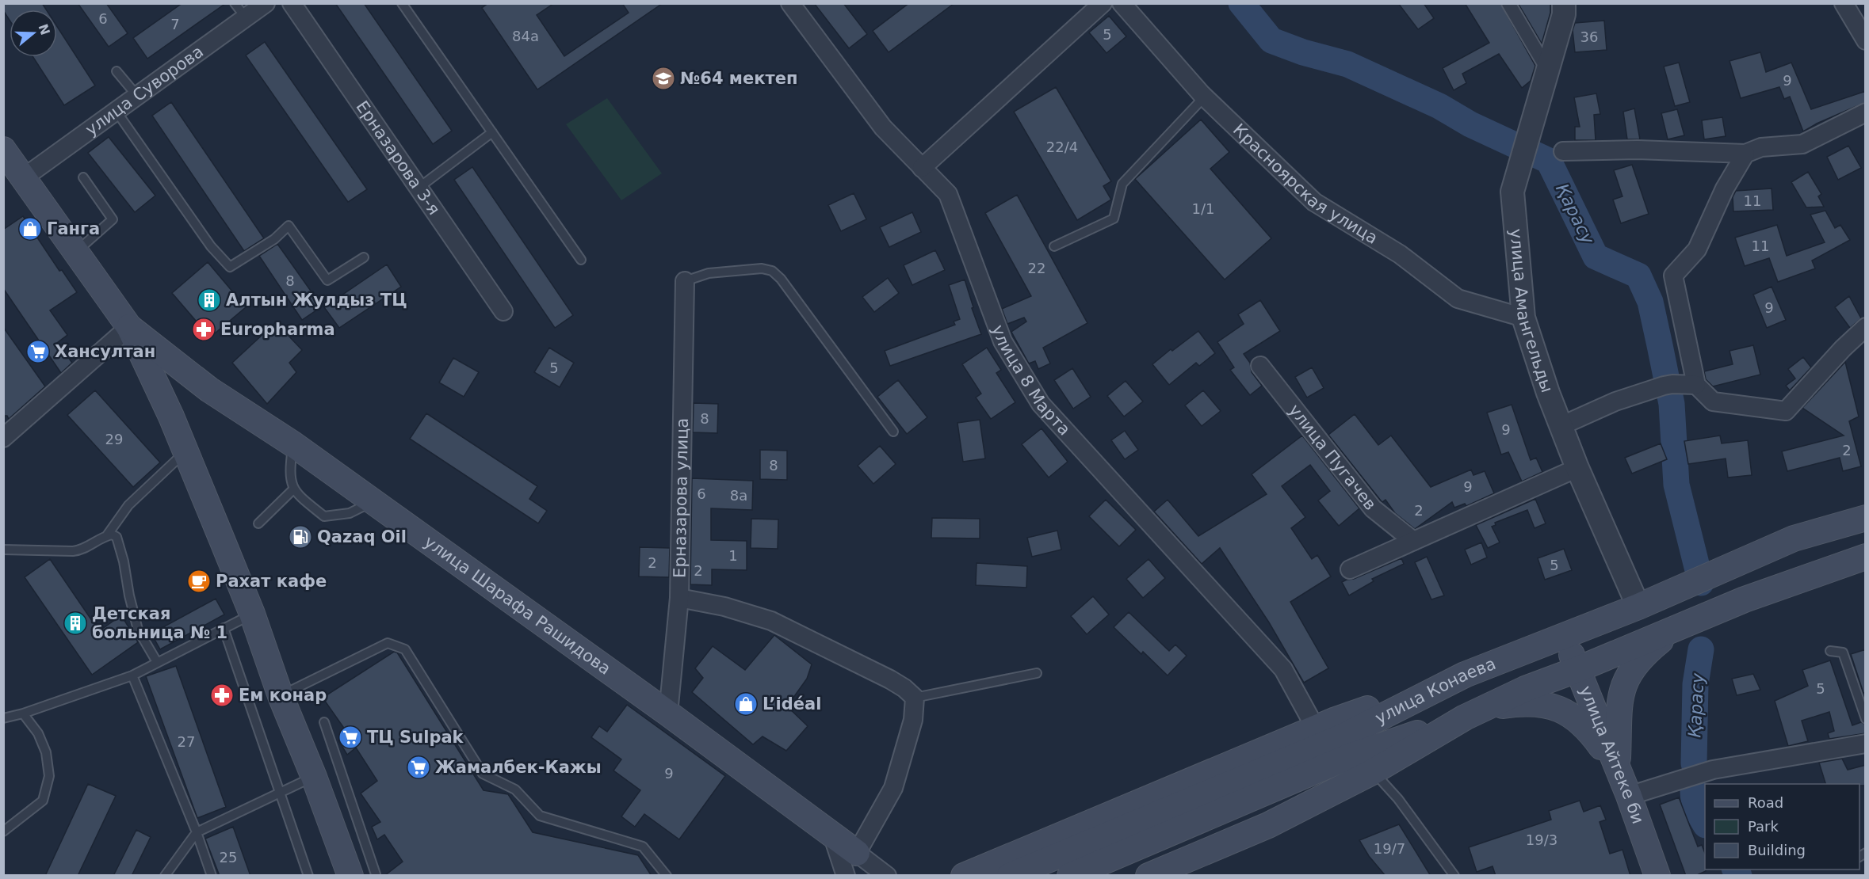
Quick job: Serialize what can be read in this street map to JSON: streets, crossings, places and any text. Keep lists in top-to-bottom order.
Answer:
{
  "streets": {
    "main road": ["улица Шарафа Рашидова", "улица Конаева", "улица Айтеке би"],
    "street": [
      "улица Суворова",
      "Ерназарова 3-я",
      "Красноярская улица",
      "улица Амангельды",
      "улица 8 Марта",
      "улица Пугачев",
      "Ерназарова улица"
    ]
  },
  "crossings": [
    ["улица Суворова", "улица Шарафа Рашидова"],
    ["Красноярская улица", "улица Амангельды"],
    ["улица Амангельды", "улица Конаева"],
    ["Ерназарова улица", "улица Шарафа Рашидова"],
    ["улица Конаева", "улица Айтеке би"]
  ],
  "water": ["Қарасу"],
  "places": {
    "school or university": ["№64 мектеп"],
    "shop": ["Ганга", "L’idéal"],
    "building": ["Алтын Жулдыз ТЦ", "Детская больница № 1"],
    "pharmacy": ["Europharma", "Ем конар"],
    "supermarket": ["Хансултан", "ТЦ Sulpak", "Жамалбек-Кажы"],
    "fuel station": ["Qazaq Oil"],
    "cafe": ["Рахат кафе"]
  },
  "house_numbers": [
    "6",
    "7",
    "5",
    "84а",
    "36",
    "9",
    "22/4",
    "11",
    "1/1",
    "11",
    "22",
    "8",
    "9",
    "5",
    "8",
    "9",
    "29",
    "2",
    "8",
    "9",
    "6",
    "8а",
    "2",
    "1",
    "2",
    "5",
    "2",
    "5",
    "27",
    "9",
    "19/3",
    "19/7",
    "25"
  ],
  "legend": ["Road", "Park", "Building"],
  "north": "right"
}
